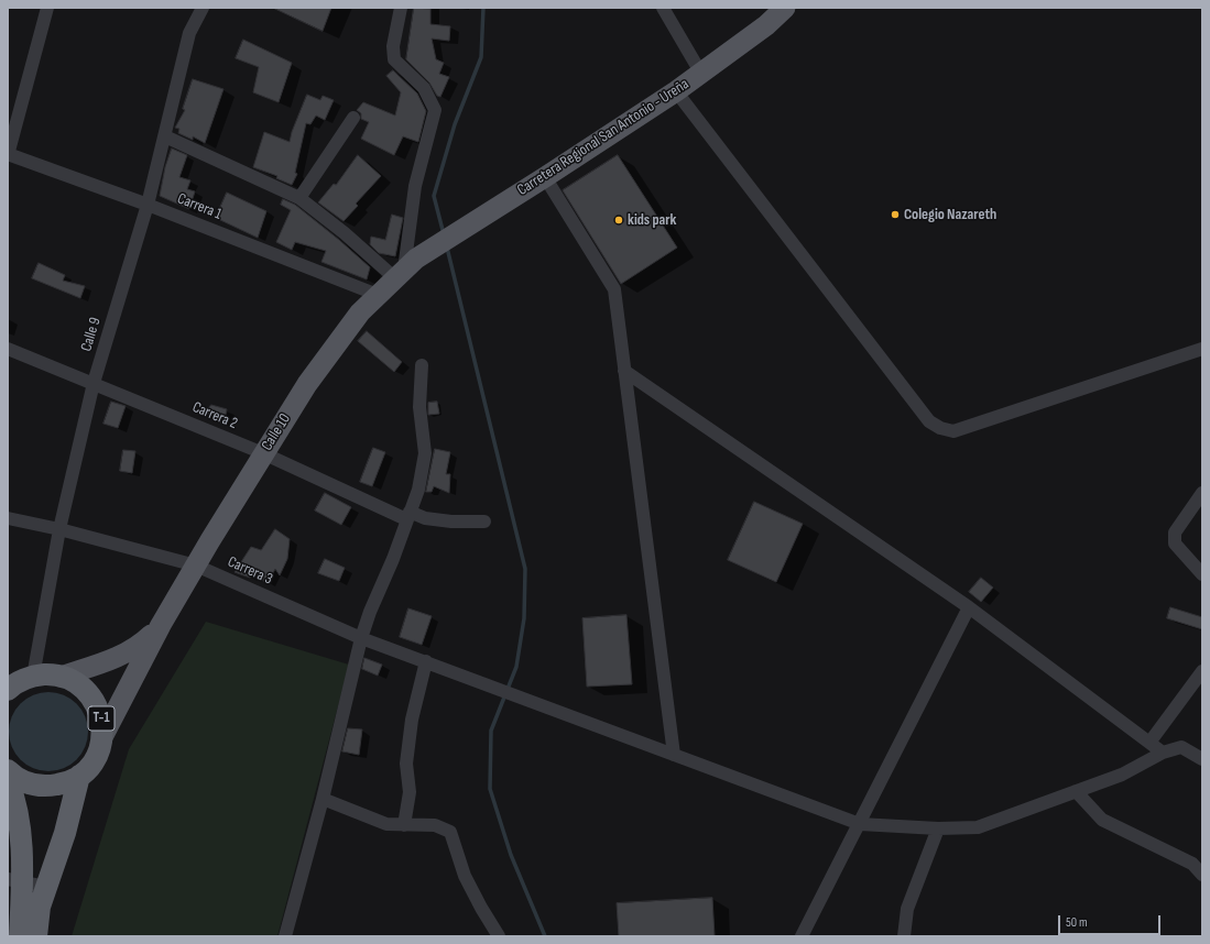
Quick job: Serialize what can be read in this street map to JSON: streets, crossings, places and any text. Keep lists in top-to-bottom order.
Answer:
{
  "streets": {
    "highway": ["T-1"],
    "main road": ["Carretera Regional San Antonio - Ureña", "Calle 10"],
    "street": [
      "Carrera 1",
      "Calle 9",
      "Carrera 2",
      "Carrera 3"
    ]
  },
  "crossings": [
    ["Carretera Regional San Antonio - Ureña", "Calle 10"],
    ["Carrera 1", "Calle 9"],
    ["Carrera 1", "Calle 10"],
    ["Calle 9", "Carrera 2"],
    ["Calle 9", "Carrera 3"],
    ["Calle 9", "T-1"],
    ["Carrera 2", "Calle 10"],
    ["Calle 10", "Carrera 3"],
    ["Calle 10", "T-1"]
  ],
  "places": ["Colegio Nazareth", "kids park"],
  "scale_bar": "50 m"
}
